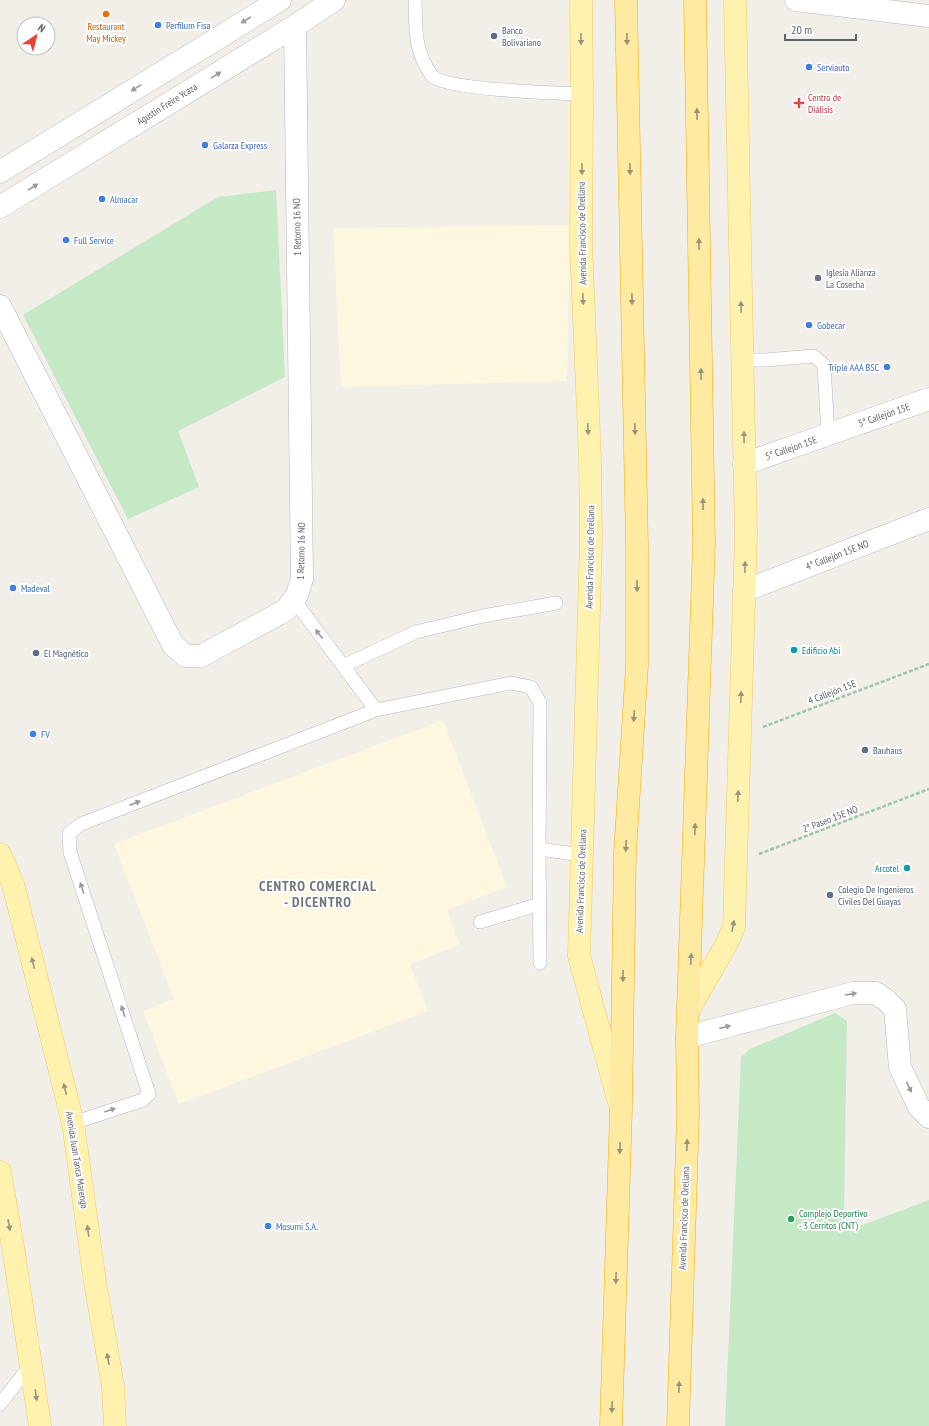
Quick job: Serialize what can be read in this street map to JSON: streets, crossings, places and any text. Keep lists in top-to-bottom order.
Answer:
{
  "streets": {
    "highway": ["Avenida Francisco de Orellana"],
    "main road": ["Avenida Juan Tanca Marengo"],
    "street": [
      "Agustín Freire Ycaza",
      "1 Retorno 16 NO",
      "5° Callejón 15E",
      "5° Callejon 15E",
      "4° Callejón 15E NO"
    ],
    "path": ["4 Callejón 15E", "2° Paseo 15E NO"]
  },
  "crossings": [
    ["Agustín Freire Ycaza", "1 Retorno 16 NO"],
    ["Avenida Francisco de Orellana", "5° Callejon 15E"],
    ["Avenida Francisco de Orellana", "4° Callejón 15E NO"],
    ["Avenida Francisco de Orellana", "4 Callejón 15E"],
    ["Avenida Francisco de Orellana", "2° Paseo 15E NO"],
    ["5° Callejón 15E", "5° Callejon 15E"]
  ],
  "districts": ["CENTRO COMERCIAL - DICENTRO"],
  "places": {
    "other": [
      "Restaurant May Mickey",
      "Perfilum Fisa",
      "Banco Bolivariano",
      "Serviauto",
      "Galarza Express",
      "Almacar",
      "Full Service",
      "Iglesia Alianza La Cosecha",
      "Gobecar",
      "Triple AAA BSC",
      "Madeval",
      "Edificio Abi",
      "El Magnético",
      "FV",
      "Bauhaus",
      "Arcotel",
      "Colegio De Ingenieros Civiles Del Guayas",
      "Complejo Deportivo - 3 Cerritos (CNT)",
      "Mosumi S.A."
    ],
    "health": ["Centro de Diálisis"]
  },
  "scale_bar": "20 m",
  "north": "top right"
}
